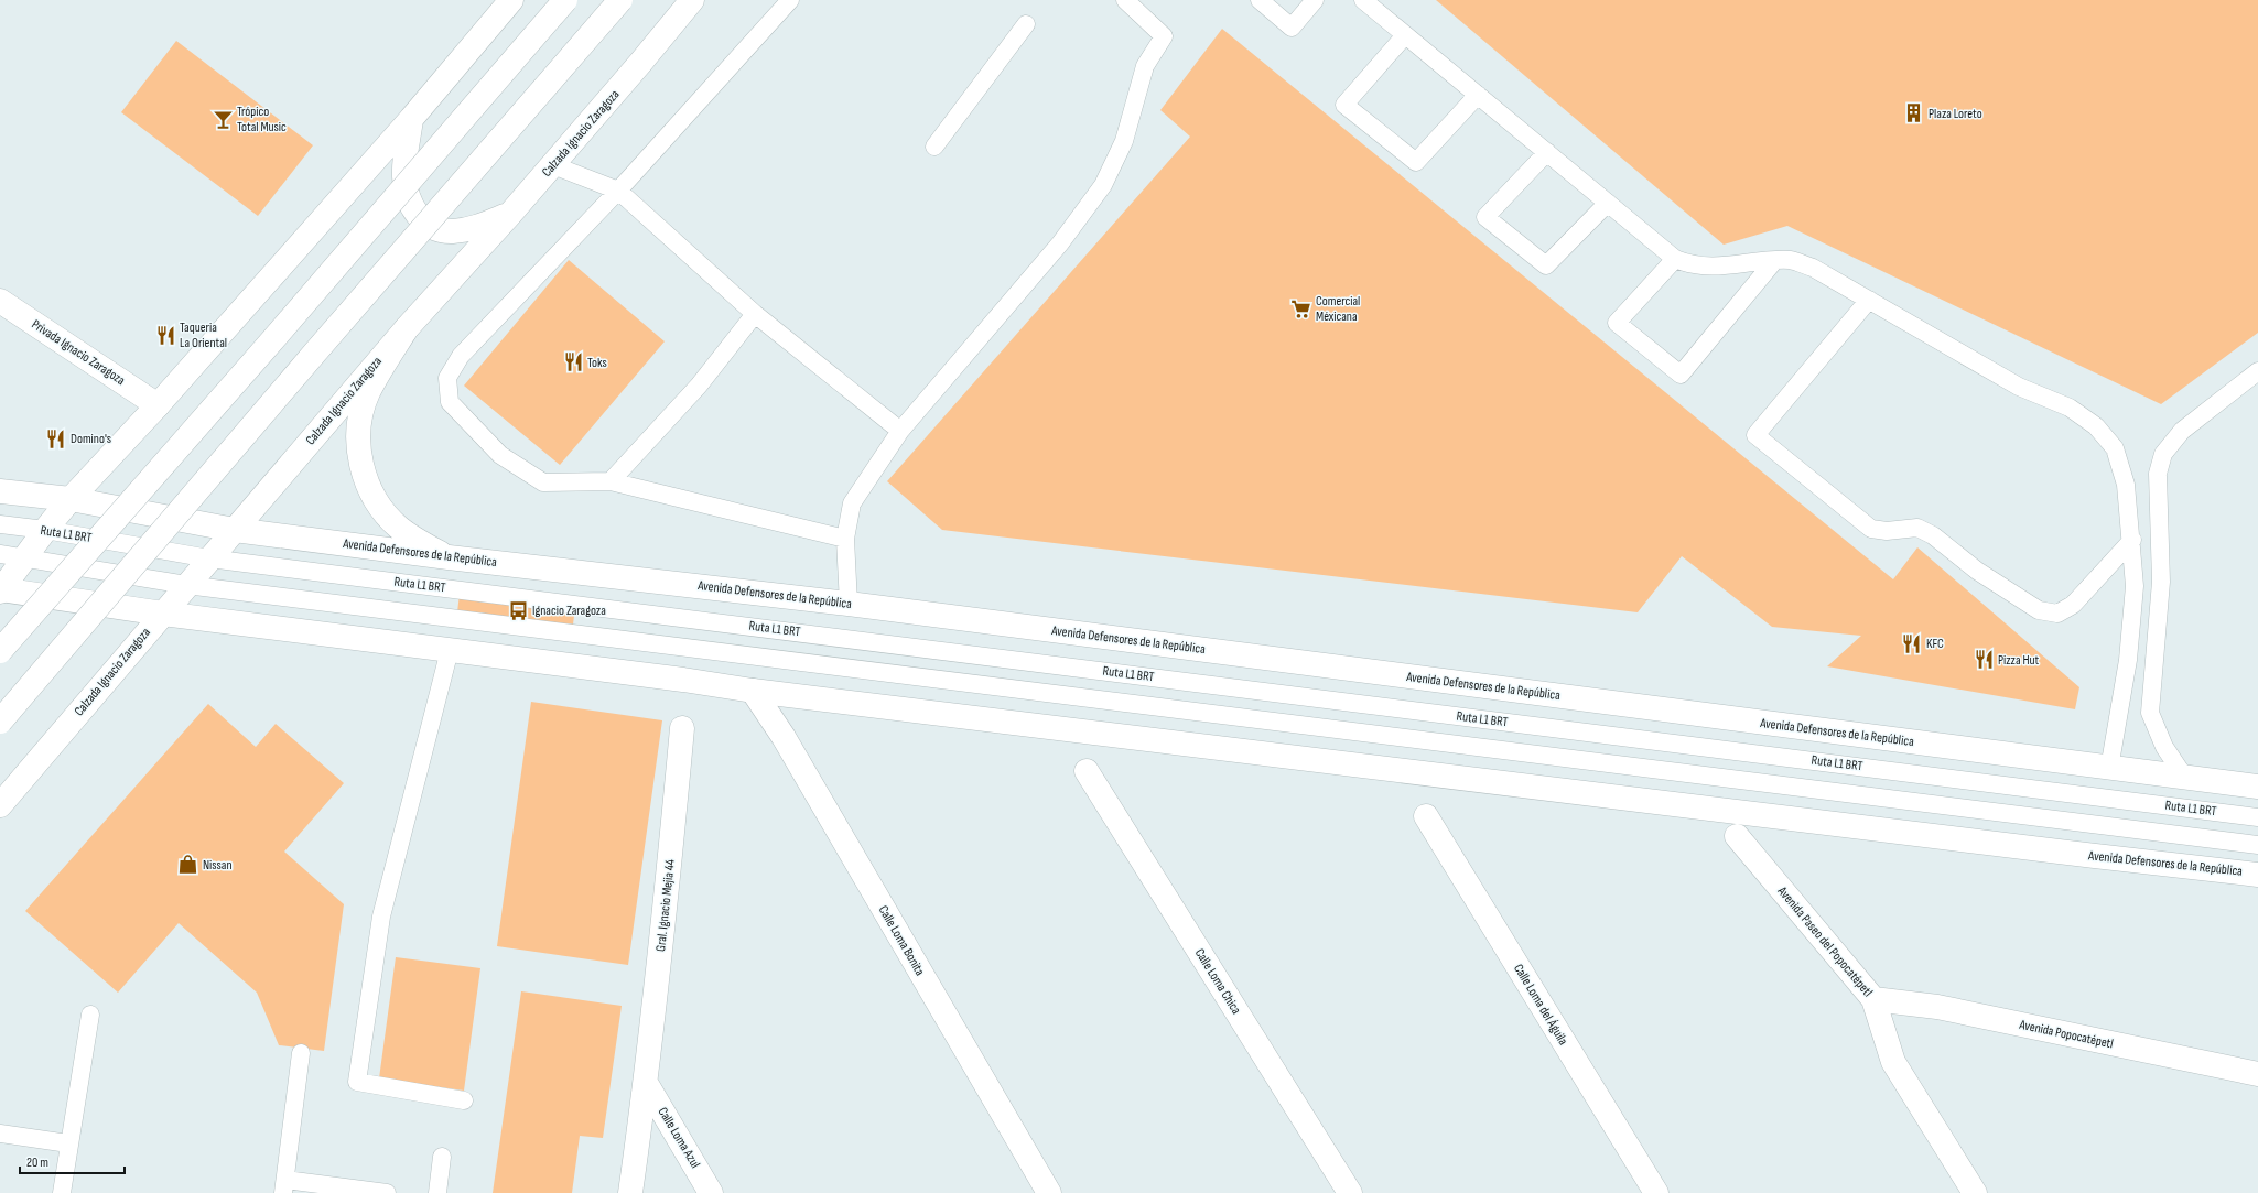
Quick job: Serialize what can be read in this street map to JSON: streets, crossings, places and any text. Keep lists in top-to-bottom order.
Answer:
{
  "streets": {
    "main road": [
      "Calzada Ignacio Zaragoza",
      "Privada Ignacio Zaragoza",
      "Avenida Defensores de la República",
      "Gral. Ignacio Mejia 44",
      "Calle Loma Bonita",
      "Avenida Paseo del Popocatépetl",
      "Calle Loma Chica",
      "Calle Loma del Águila",
      "Avenida Popocatépetl",
      "Calle Loma Azul"
    ],
    "lane": ["Ruta L1 BRT"]
  },
  "crossings": [
    ["Calzada Ignacio Zaragoza", "Ruta L1 BRT"],
    ["Calzada Ignacio Zaragoza", "Avenida Defensores de la República"],
    ["Avenida Defensores de la República", "Calle Loma Bonita"],
    ["Gral. Ignacio Mejia 44", "Calle Loma Azul"],
    ["Avenida Paseo del Popocatépetl", "Avenida Popocatépetl"]
  ],
  "places": {
    "building": ["Plaza Loreto"],
    "bar": ["Trópico Total Music"],
    "supermarket": ["Comercial Méxicana"],
    "restaurant": [
      "Taqueria La Oriental",
      "Toks",
      "Domino's",
      "KFC",
      "Pizza Hut"
    ],
    "bus stop": ["Ignacio Zaragoza"],
    "shop": ["Nissan"]
  },
  "scale_bar": "20 m"
}
